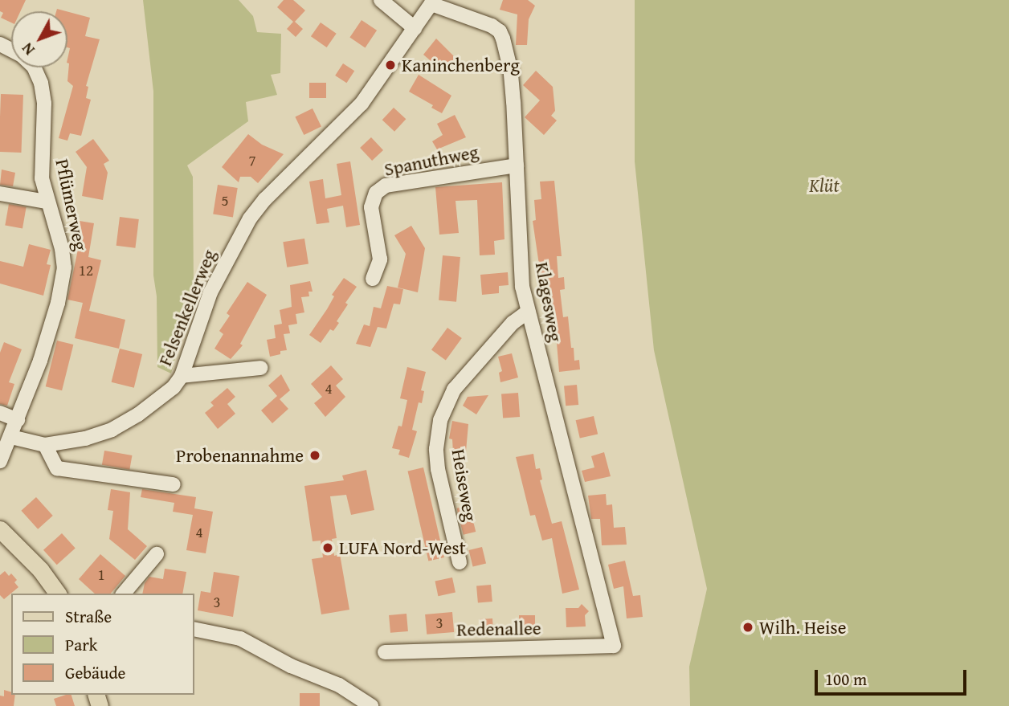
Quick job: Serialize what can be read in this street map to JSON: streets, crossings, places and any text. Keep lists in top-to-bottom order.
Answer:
{
  "streets": {
    "street": [
      "Spanuthweg",
      "Pflümerweg",
      "Klagesweg",
      "Felsenkellerweg",
      "Heiseweg",
      "Redenallee"
    ]
  },
  "crossings": [
    ["Spanuthweg", "Klagesweg"],
    ["Pflümerweg", "Felsenkellerweg"],
    ["Klagesweg", "Felsenkellerweg"],
    ["Klagesweg", "Heiseweg"],
    ["Klagesweg", "Redenallee"]
  ],
  "parks": ["Klüt"],
  "places": [
    "Kaninchenberg",
    "Probenannahme",
    "LUFA Nord-West",
    "Wilh. Heise"
  ],
  "house_numbers": [
    "7",
    "5",
    "12",
    "4",
    "4",
    "1",
    "3",
    "3"
  ],
  "legend": ["Straße", "Park", "Gebäude"],
  "scale_bar": "100 m",
  "north": "bottom left"
}
